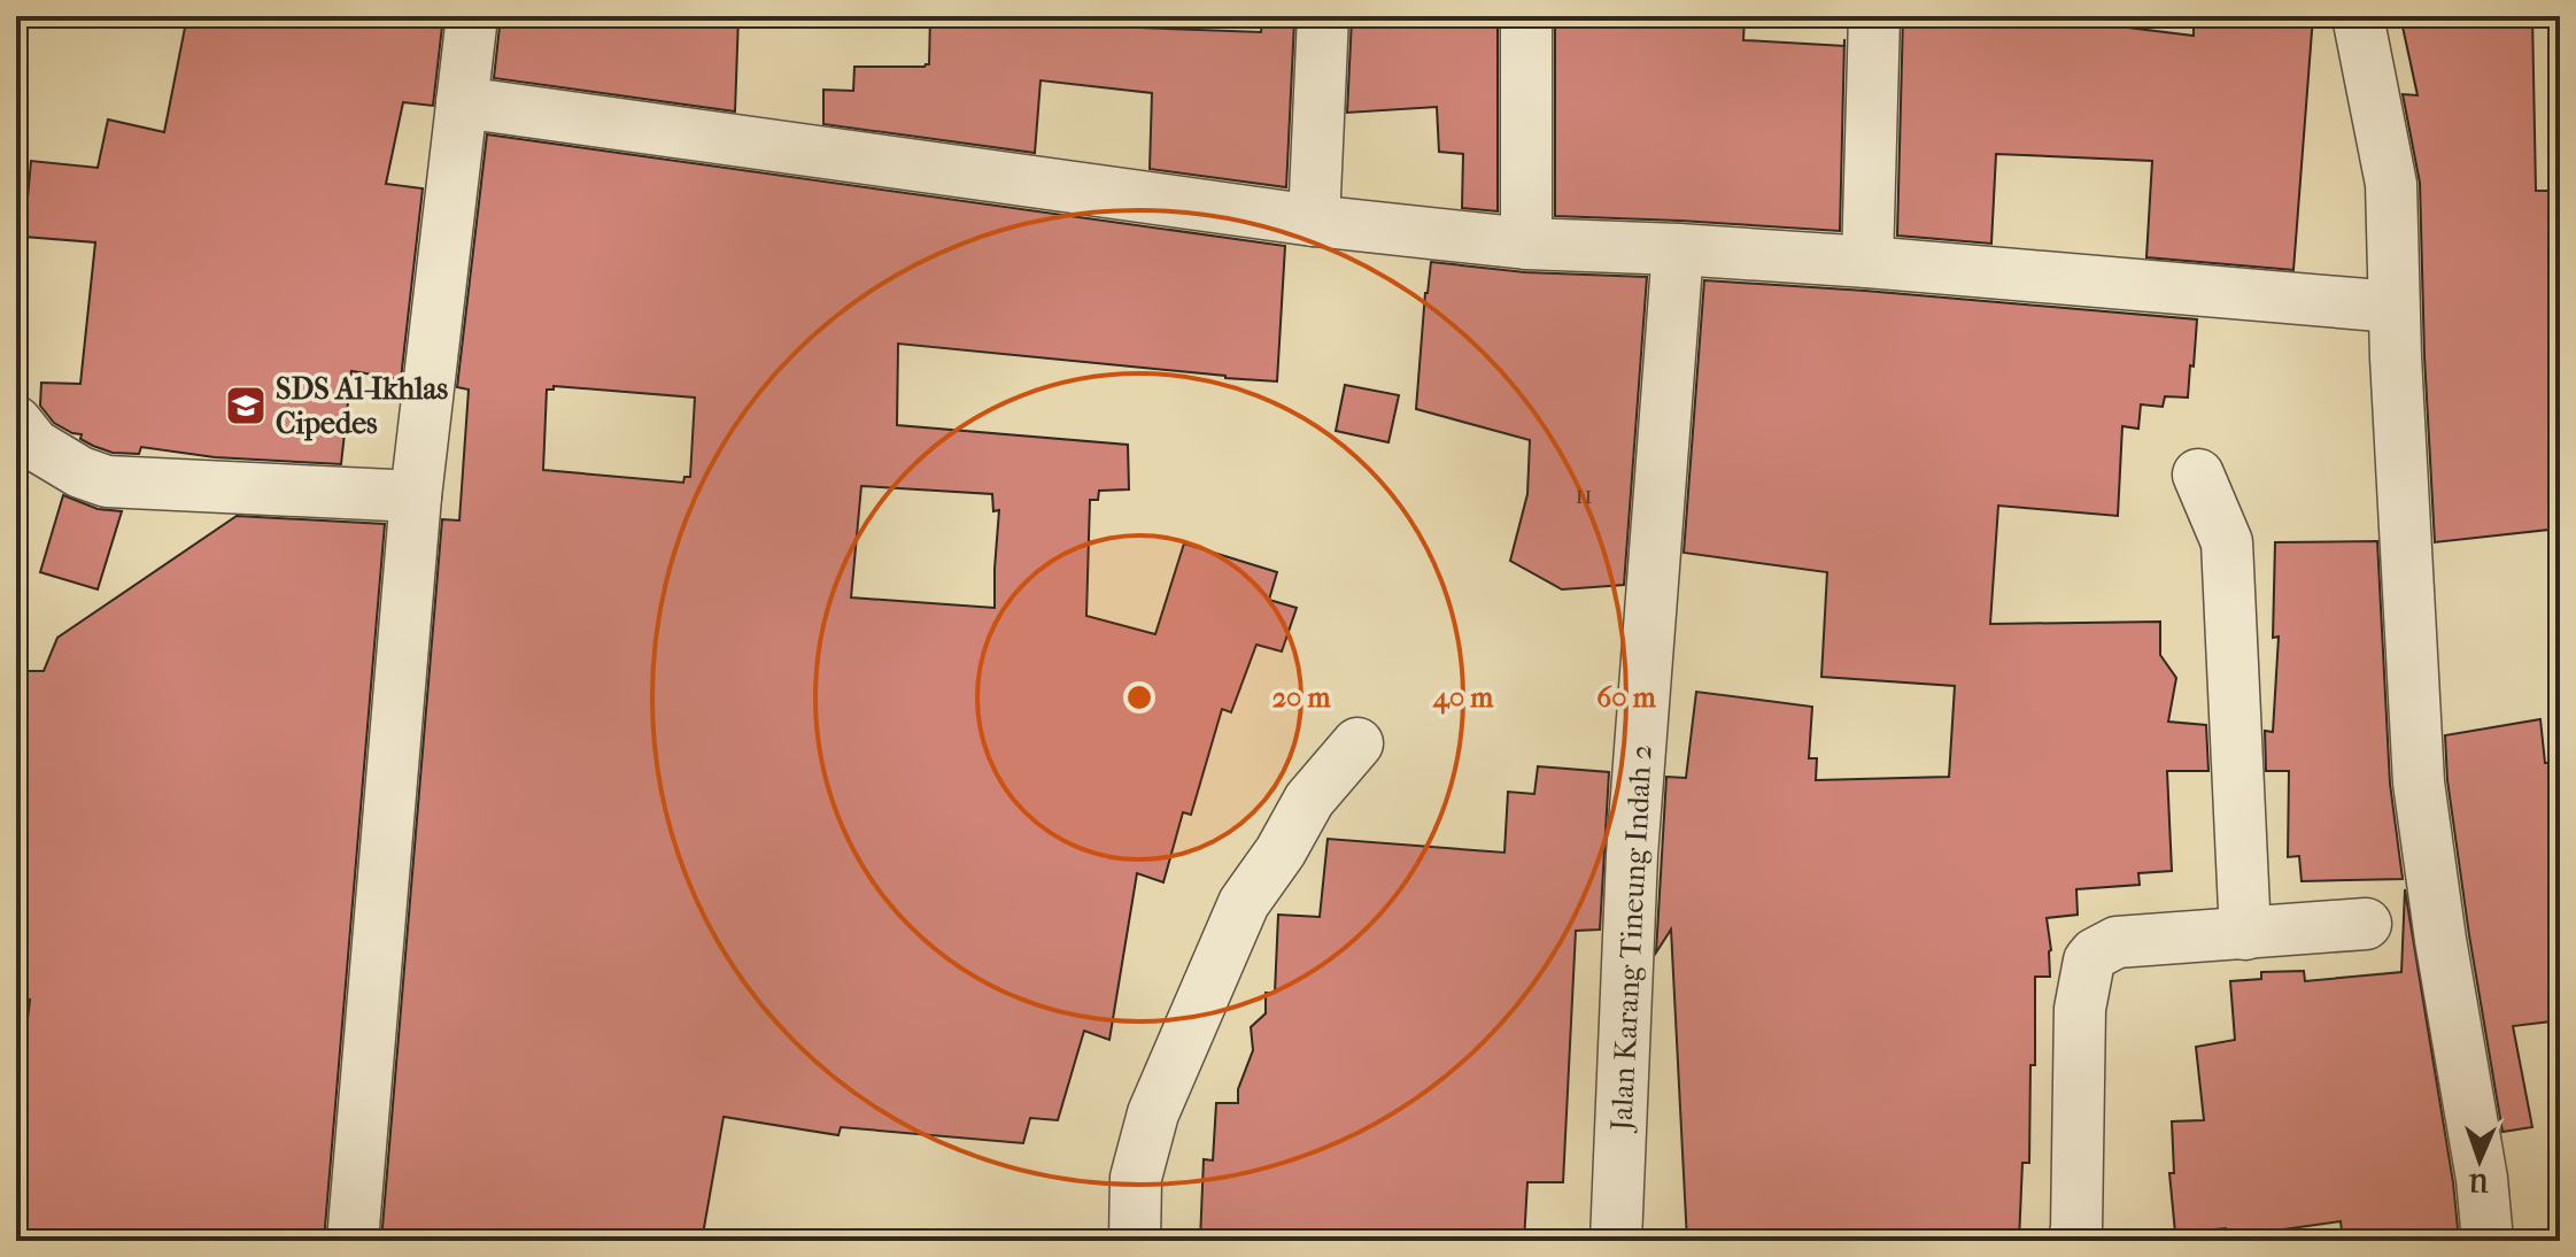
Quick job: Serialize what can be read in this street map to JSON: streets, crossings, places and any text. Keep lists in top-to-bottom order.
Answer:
{
  "streets": {
    "street": ["Jalan Karang Tineung Indah 2"]
  },
  "places": {
    "school or university": ["SDS Al-Ikhlas Cipedes"]
  },
  "house_numbers": ["11"],
  "north": "bottom",
  "rings": ["20 m", "40 m", "60 m"]
}
